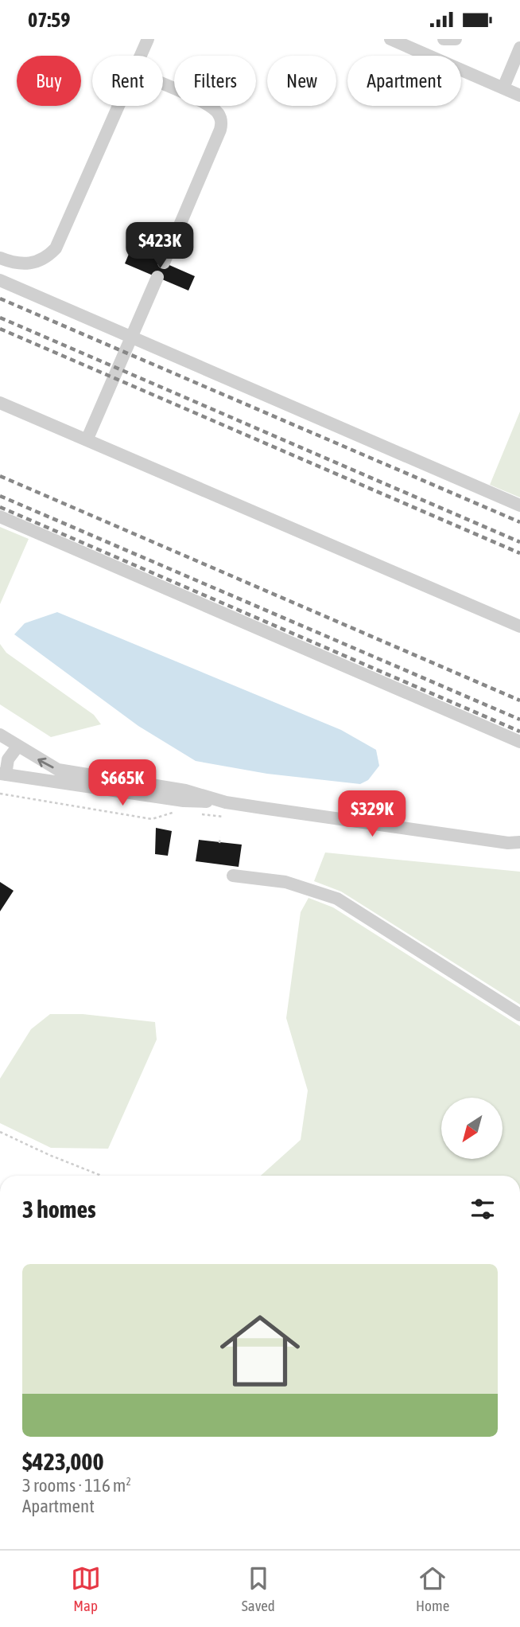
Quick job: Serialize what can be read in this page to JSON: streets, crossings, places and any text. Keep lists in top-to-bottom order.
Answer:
{
  "north": "bottom left",
  "page": {
    "status": "07:59",
    "chip": [
      "Buy",
      "Rent",
      "Filters",
      "New",
      "Apartment"
    ],
    "price": ["$423K", "$665K", "$329K"],
    "heading": "3 homes",
    "list": [
      {
        "name": "$423,000",
        "note": "3 rooms · 116 m² · Apartment"
      }
    ],
    "tabs": ["Map", "Saved", "Home"]
  }
}
